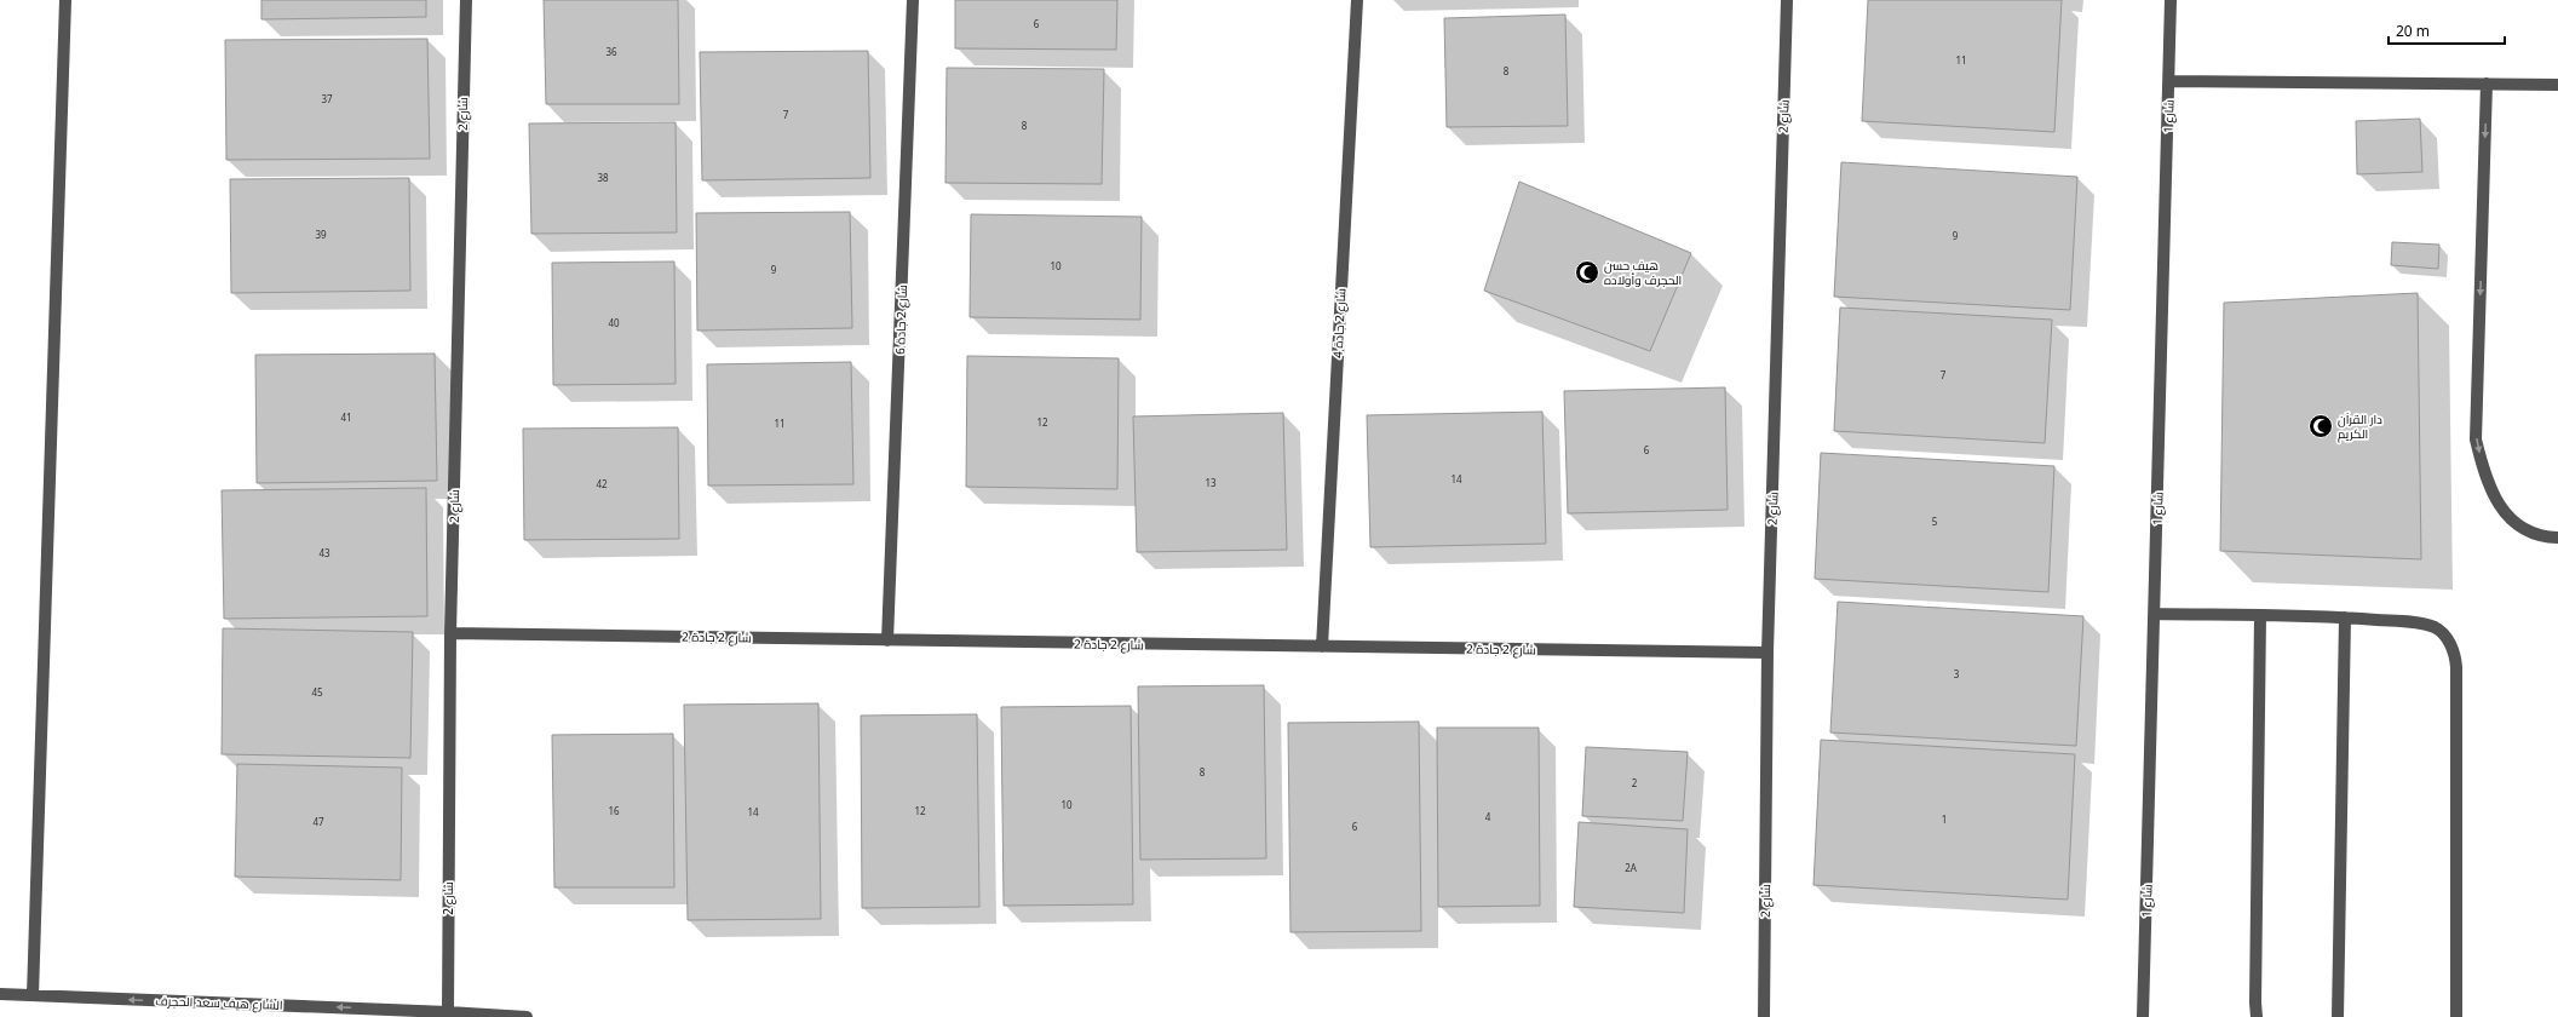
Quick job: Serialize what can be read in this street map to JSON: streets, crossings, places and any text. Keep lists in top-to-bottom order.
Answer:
{
  "streets": {
    "street": [
      "شارع 2",
      "شارع 1",
      "شارع 2 جادة 6",
      "شارع 2 جادة 4",
      "شارع 2 جادة 2",
      "الشارع هيف سعد الحجرف"
    ]
  },
  "crossings": [
    ["شارع 2", "شارع 2 جادة 2"],
    ["شارع 2", "الشارع هيف سعد الحجرف"],
    ["شارع 2 جادة 6", "شارع 2 جادة 2"],
    ["شارع 2 جادة 4", "شارع 2 جادة 2"]
  ],
  "one_way": ["الشارع هيف سعد الحجرف"],
  "places": {
    "mosque": ["هيف حسن الحجرف وأولاده", "دار القرآن الكريم"]
  },
  "house_numbers": [
    "6",
    "36",
    "11",
    "8",
    "37",
    "7",
    "8",
    "38",
    "39",
    "9",
    "10",
    "9",
    "40",
    "7",
    "41",
    "12",
    "11",
    "6",
    "14",
    "13",
    "42",
    "5",
    "43",
    "3",
    "45",
    "8",
    "2",
    "10",
    "16",
    "12",
    "14",
    "4",
    "1",
    "47",
    "6",
    "2A"
  ],
  "scale_bar": "20 m"
}
